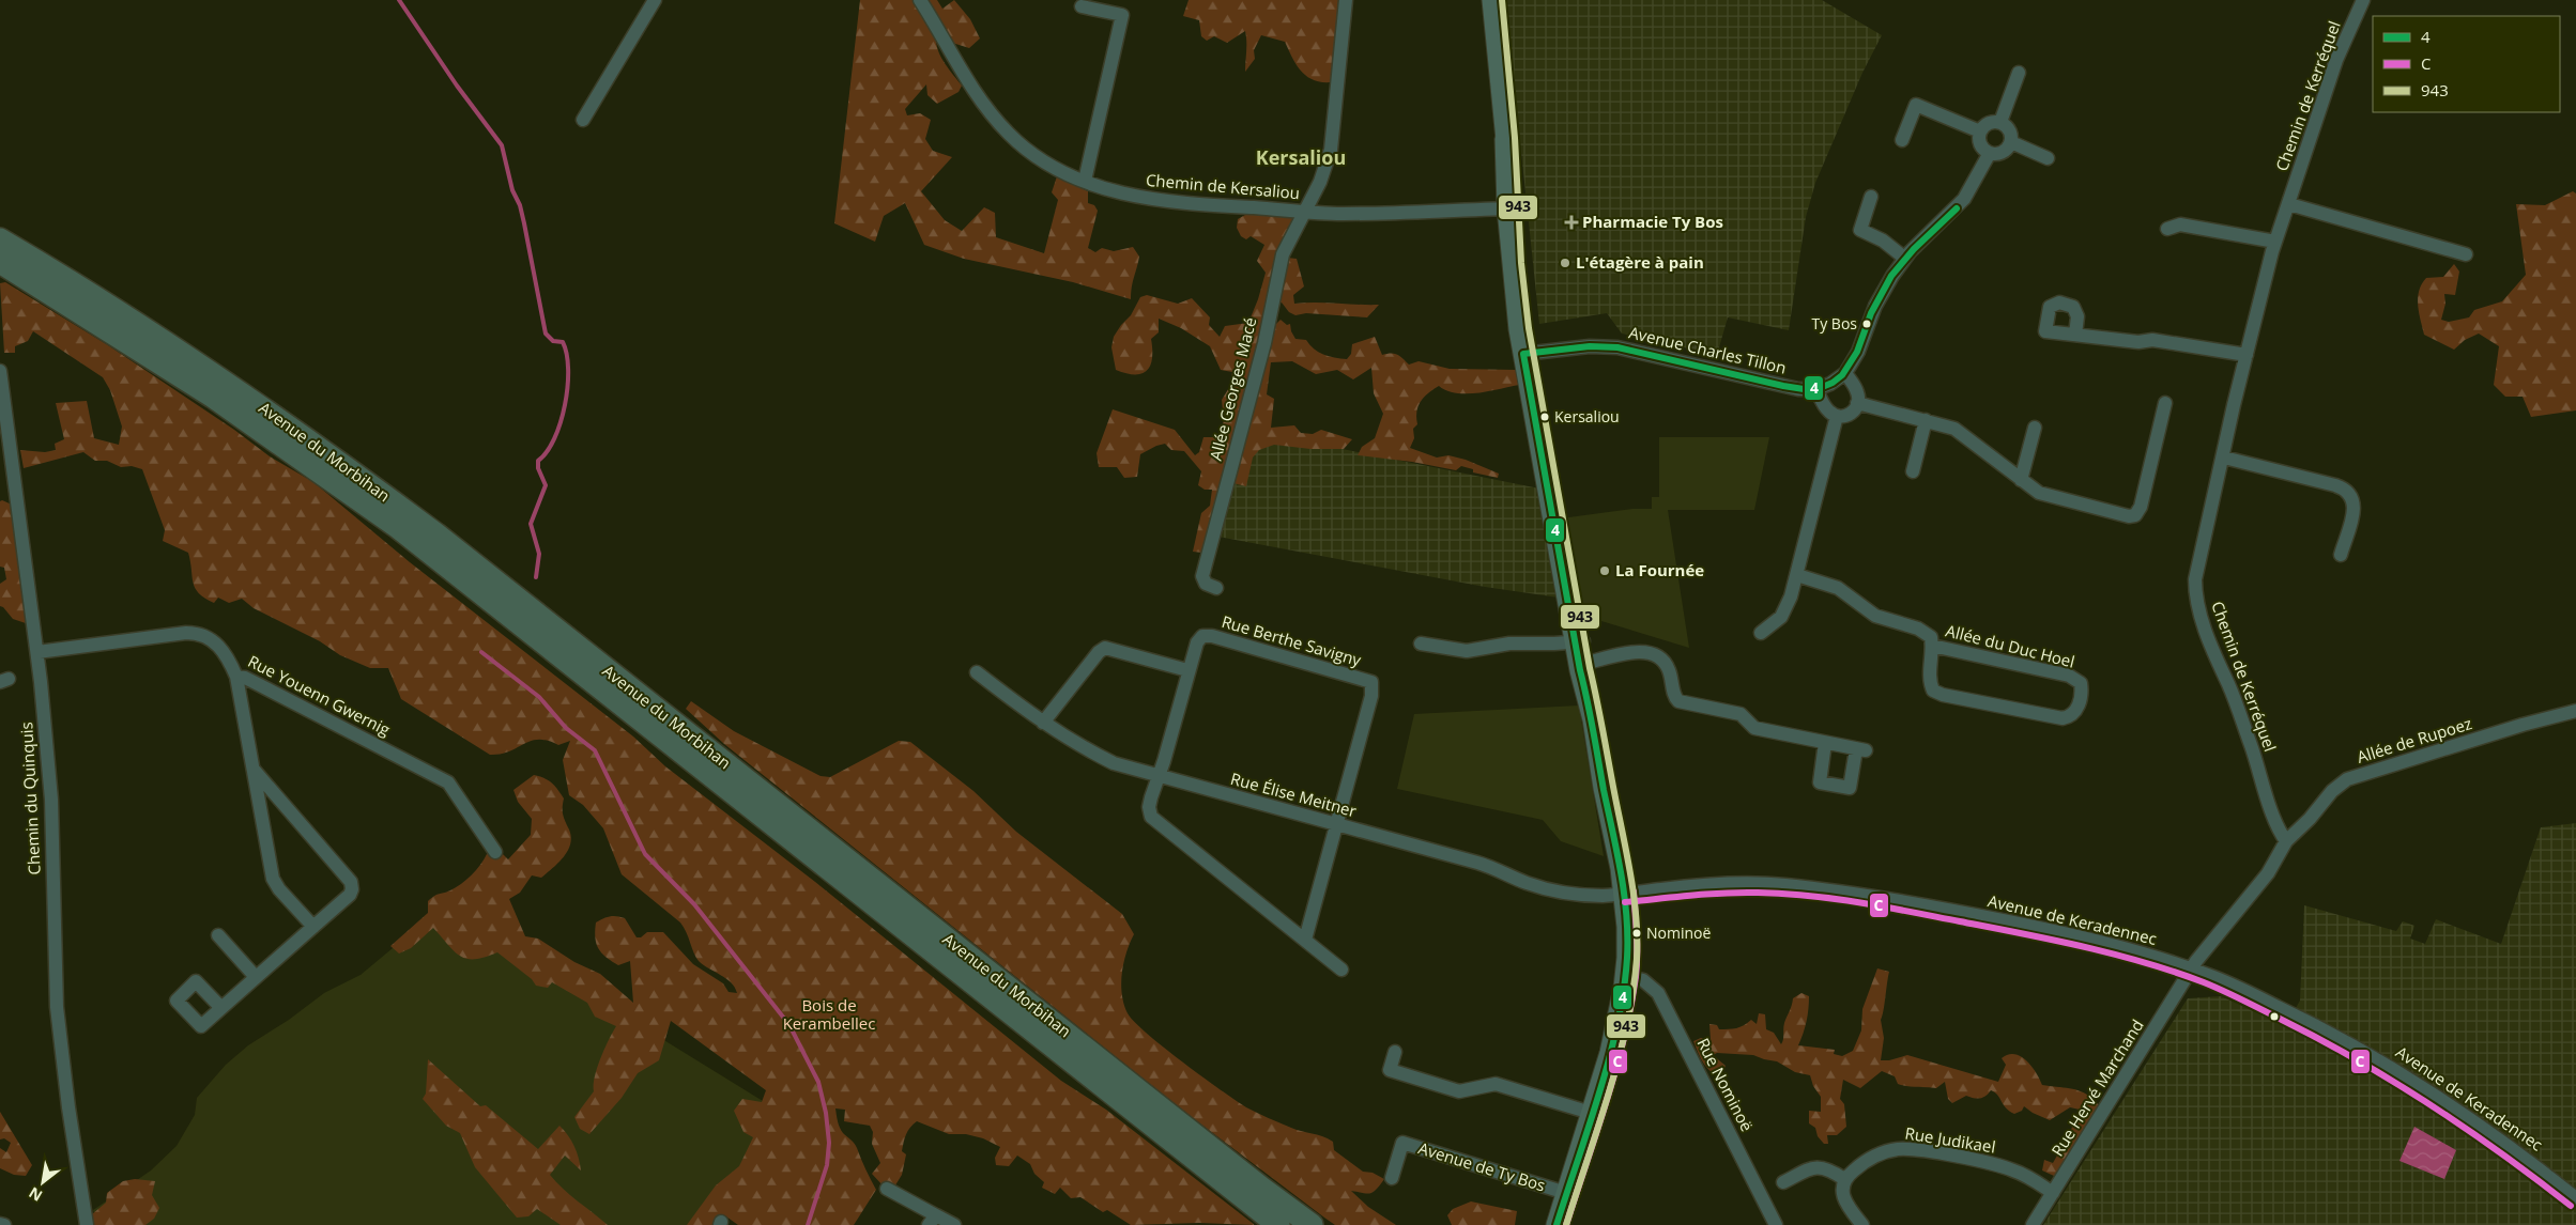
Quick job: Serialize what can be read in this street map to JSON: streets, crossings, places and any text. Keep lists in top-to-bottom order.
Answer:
{
  "streets": {
    "highway": ["Avenue du Morbihan"],
    "main road": ["Avenue de Ty Bos"],
    "street": [
      "Chemin de Kerréquel",
      "Chemin de Kersaliou",
      "Avenue Charles Tillon",
      "Allée Georges Macé",
      "Rue Berthe Savigny",
      "Allée du Duc Hoel",
      "Rue Youenn Gwernig",
      "Allée de Rupoez",
      "Rue Élise Meitner",
      "Chemin du Quinquis",
      "Avenue de Keradennec",
      "Rue Nominoë",
      "Rue Hervé Marchand",
      "Rue Judikael"
    ]
  },
  "crossings": [
    ["Chemin de Kerréquel", "Allée de Rupoez"],
    ["Chemin de Kersaliou", "Allée Georges Macé"],
    ["Chemin de Kersaliou", "Avenue de Ty Bos"],
    ["Avenue Charles Tillon", "Avenue de Ty Bos"],
    ["Rue Berthe Savigny", "Rue Élise Meitner"],
    ["Rue Youenn Gwernig", "Chemin du Quinquis"],
    ["Rue Élise Meitner", "Avenue de Keradennec"],
    ["Rue Élise Meitner", "Avenue de Ty Bos"],
    ["Avenue de Keradennec", "Rue Hervé Marchand"],
    ["Avenue de Keradennec", "Avenue de Ty Bos"],
    ["Rue Nominoë", "Avenue de Ty Bos"],
    ["Rue Hervé Marchand", "Rue Judikael"]
  ],
  "districts": ["Kersaliou"],
  "parks": ["Bois de Kerambellec"],
  "places": {
    "health": ["Pharmacie Ty Bos"],
    "other": [
      "L'étagère à pain",
      "Ty Bos",
      "Kersaliou",
      "La Fournée",
      "Nominoë"
    ]
  },
  "lines": ["transit line 943", "transit line 4", "transit line C"],
  "legend": ["4", "C", "943"],
  "north": "bottom left"
}
